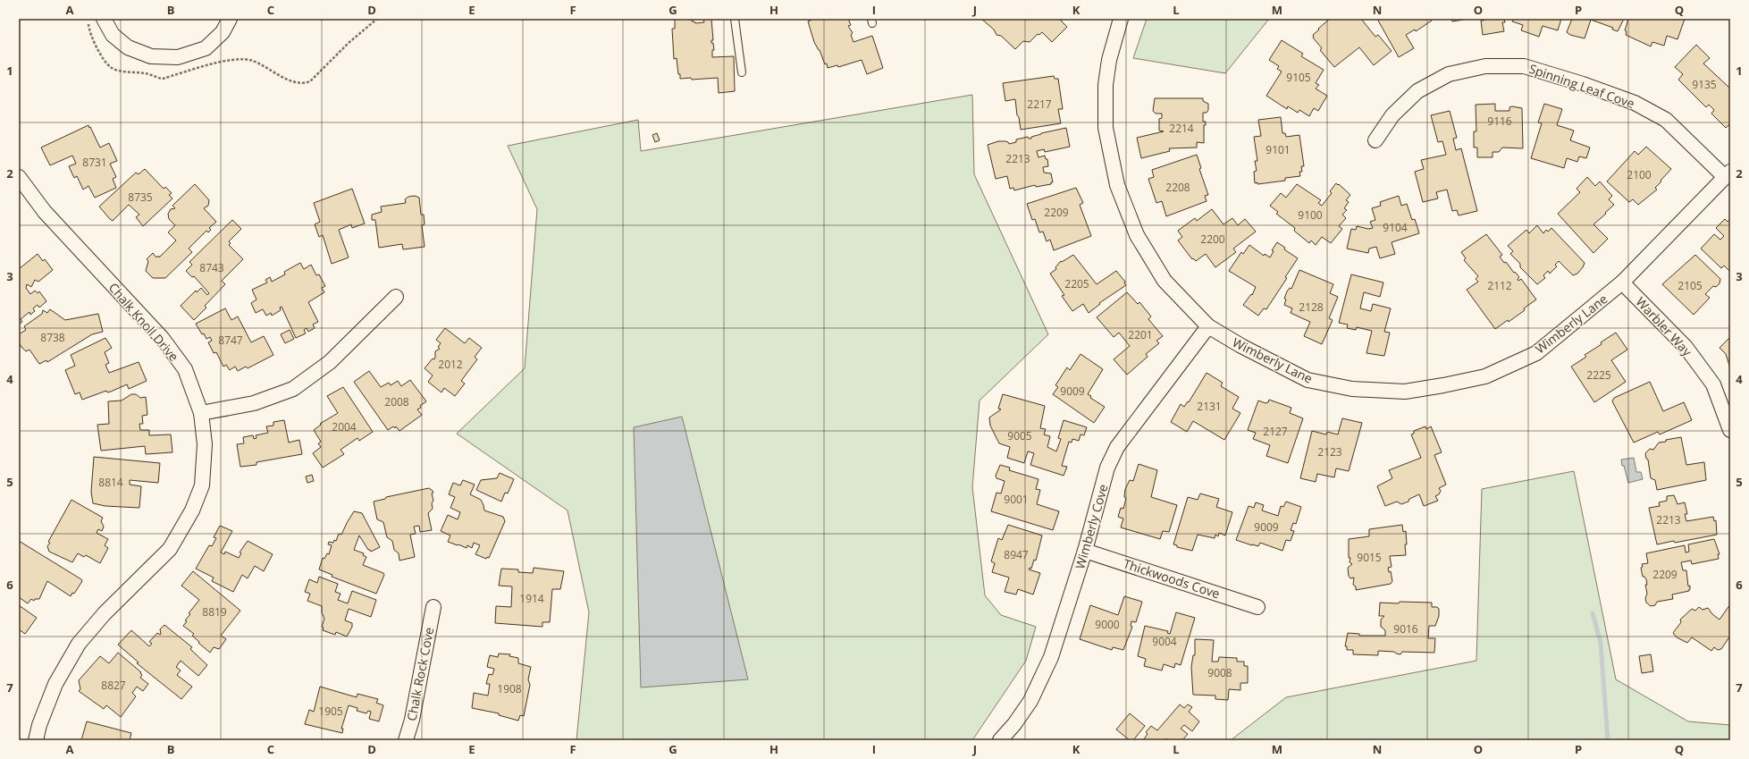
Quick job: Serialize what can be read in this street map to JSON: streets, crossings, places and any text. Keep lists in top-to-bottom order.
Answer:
{
  "streets": {
    "street": [
      "Spinning Leaf Cove",
      "Chalk Knoll Drive",
      "Wimberly Lane",
      "Warbler Way",
      "Wimberly Cove",
      "Thickwoods Cove",
      "Chalk Rock Cove"
    ]
  },
  "crossings": [
    ["Spinning Leaf Cove", "Wimberly Lane"],
    ["Wimberly Lane", "Warbler Way"],
    ["Wimberly Lane", "Wimberly Cove"],
    ["Wimberly Cove", "Thickwoods Cove"]
  ],
  "house_numbers": [
    "9105",
    "9135",
    "2217",
    "9116",
    "2214",
    "9101",
    "2213",
    "8731",
    "2100",
    "2208",
    "8735",
    "2209",
    "9100",
    "9104",
    "2200",
    "8743",
    "2205",
    "2112",
    "2105",
    "2128",
    "2201",
    "8738",
    "8747",
    "2012",
    "2225",
    "9009",
    "2008",
    "2131",
    "2004",
    "2127",
    "9005",
    "2123",
    "8814",
    "9001",
    "2213",
    "9009",
    "8947",
    "9015",
    "2209",
    "1914",
    "8819",
    "9000",
    "9016",
    "9004",
    "9008",
    "8827",
    "1908",
    "1905"
  ],
  "grid": {
    "columns": [
      "A",
      "B",
      "C",
      "D",
      "E",
      "F",
      "G",
      "H",
      "I",
      "J",
      "K",
      "L",
      "M",
      "N",
      "O",
      "P",
      "Q"
    ],
    "rows": [
      "1",
      "2",
      "3",
      "4",
      "5",
      "6",
      "7"
    ]
  }
}
